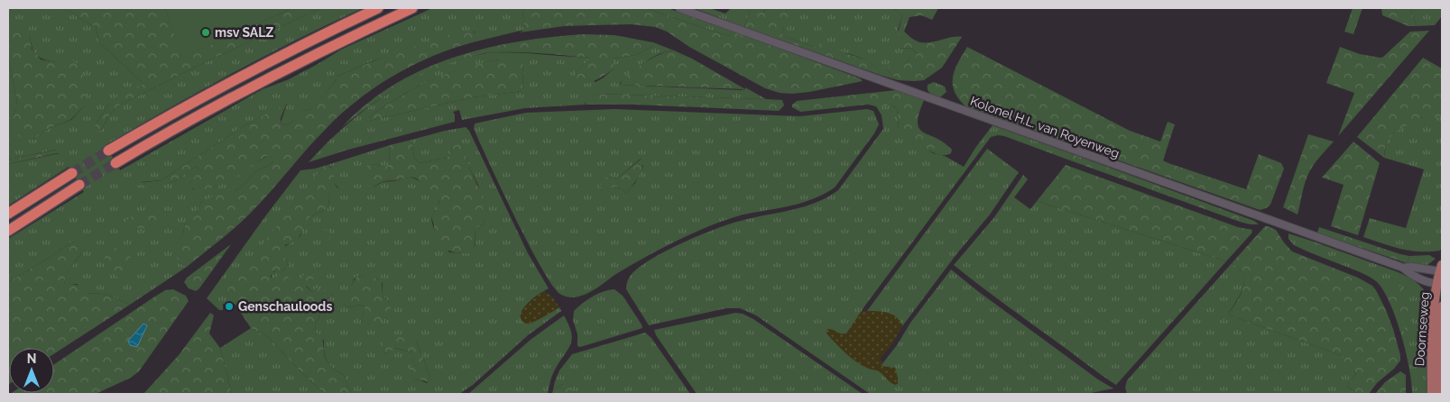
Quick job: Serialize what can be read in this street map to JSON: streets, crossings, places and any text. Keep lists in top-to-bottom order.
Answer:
{
  "streets": {
    "main road": ["Doornseweg"],
    "street": ["Kolonel H.L. van Royenweg"]
  },
  "crossings": [
    ["Kolonel H.L. van Royenweg", "Doornseweg"]
  ],
  "places": ["msv SALZ", "Genschauloods"],
  "north": "top"
}
